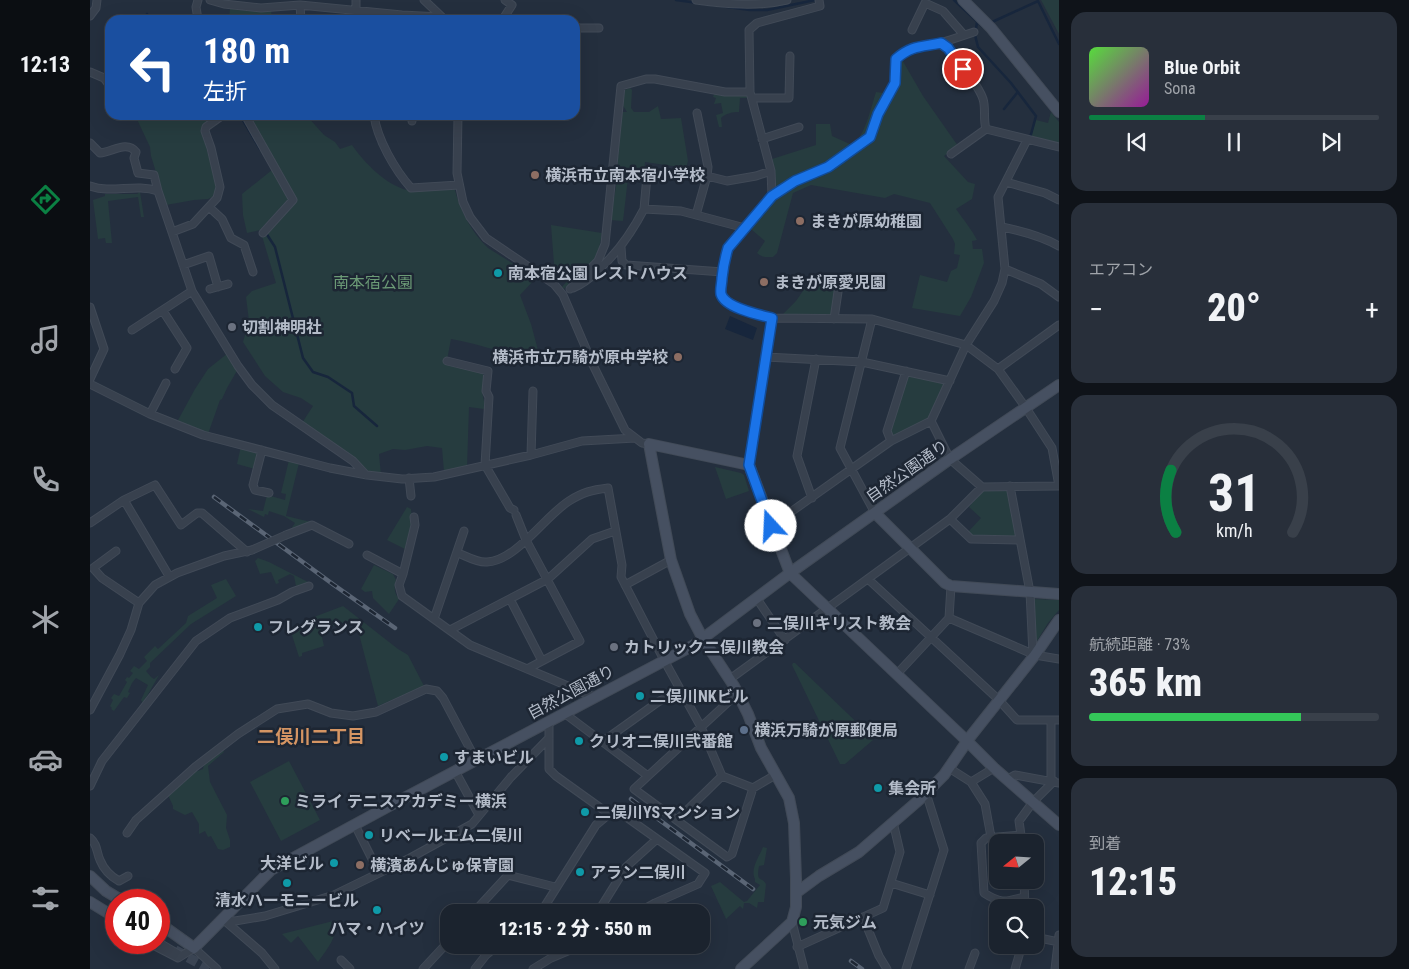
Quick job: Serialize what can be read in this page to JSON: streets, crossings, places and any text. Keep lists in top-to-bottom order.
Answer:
{
  "streets": {
    "street": ["自然公園通り"]
  },
  "districts": ["二俣川二丁目"],
  "parks": ["南本宿公園"],
  "places": [
    "横浜市立南本宿小学校",
    "まきが原幼稚園",
    "南本宿公園 レストハウス",
    "まきが原愛児園",
    "切割神明社",
    "横浜市立万騎が原中学校",
    "二俣川キリスト教会",
    "フレグランス",
    "カトリック二俣川教会",
    "二俣川NKビル",
    "横浜万騎が原郵便局",
    "クリオ二俣川弐番館",
    "すまいビル",
    "集会所",
    "ミライ テニスアカデミー横浜",
    "二俣川YSマンション",
    "リベールエム二俣川",
    "大洋ビル",
    "横濱あんじゅ保育園",
    "アラン二俣川",
    "清水ハーモニービル",
    "ハマ・ハイツ",
    "元気ジム"
  ],
  "north": "left",
  "page": {
    "tabs": "12:13",
    "turn": ["180 m", "左折"],
    "song": ["Blue Orbit", "Sona"],
    "tile": [
      "エアコン",
      ["航続距離 · 73%", "365 km"],
      ["到着", "12:15"]
    ],
    "heat": ["−", "20°", "+"],
    "limit": "40",
    "trip": "12:15 · 2 分 · 550 m",
    "gauge": ["31", "km/h"]
  }
}
